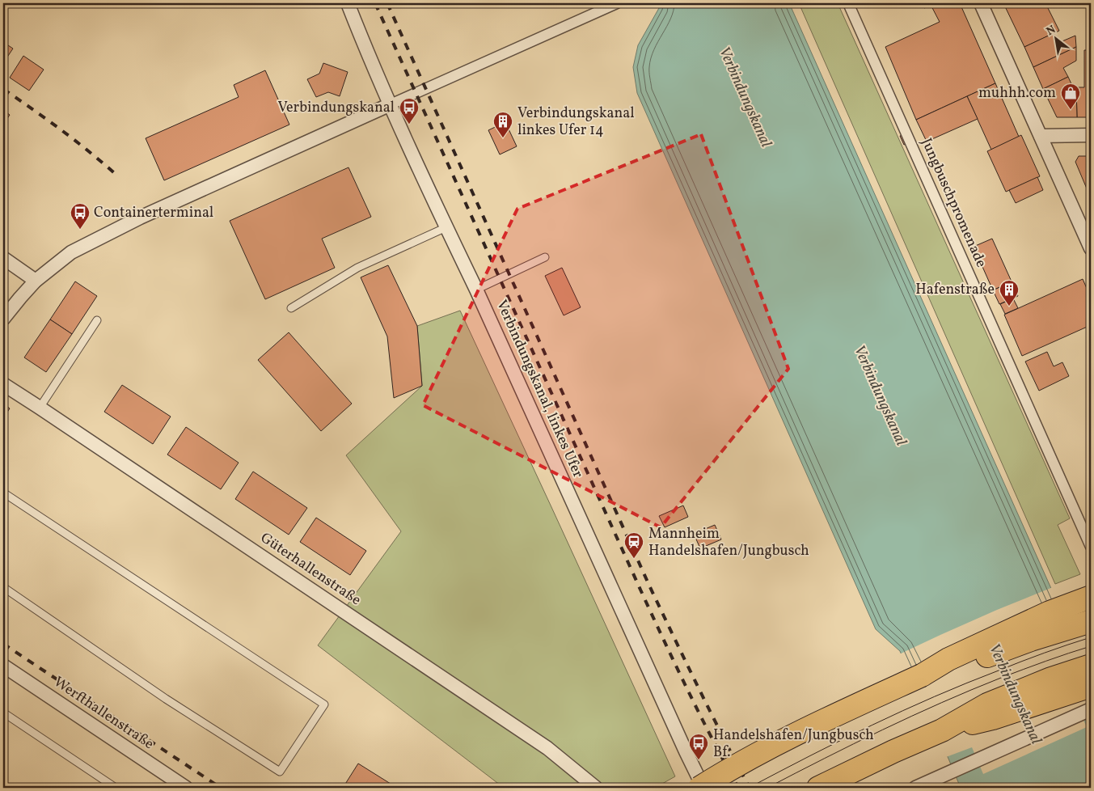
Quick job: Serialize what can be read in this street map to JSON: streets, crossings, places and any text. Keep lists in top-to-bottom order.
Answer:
{
  "streets": {
    "street": [
      "Jungbuschpromenade",
      "Verbindungskanal, linkes Ufer",
      "Güterhallenstraße",
      "Werfthallenstraße"
    ]
  },
  "water": ["Verbindungskanal"],
  "places": {
    "shop": ["muhhh.com"],
    "bus stop": ["Verbindungskanal", "Containerterminal", "Handelshafen/Jungbusch Bf."],
    "building": ["Verbindungskanal linkes Ufer 14", "Hafenstraße"],
    "station": ["Mannheim Handelshafen/Jungbusch"]
  },
  "north": "top left"
}
